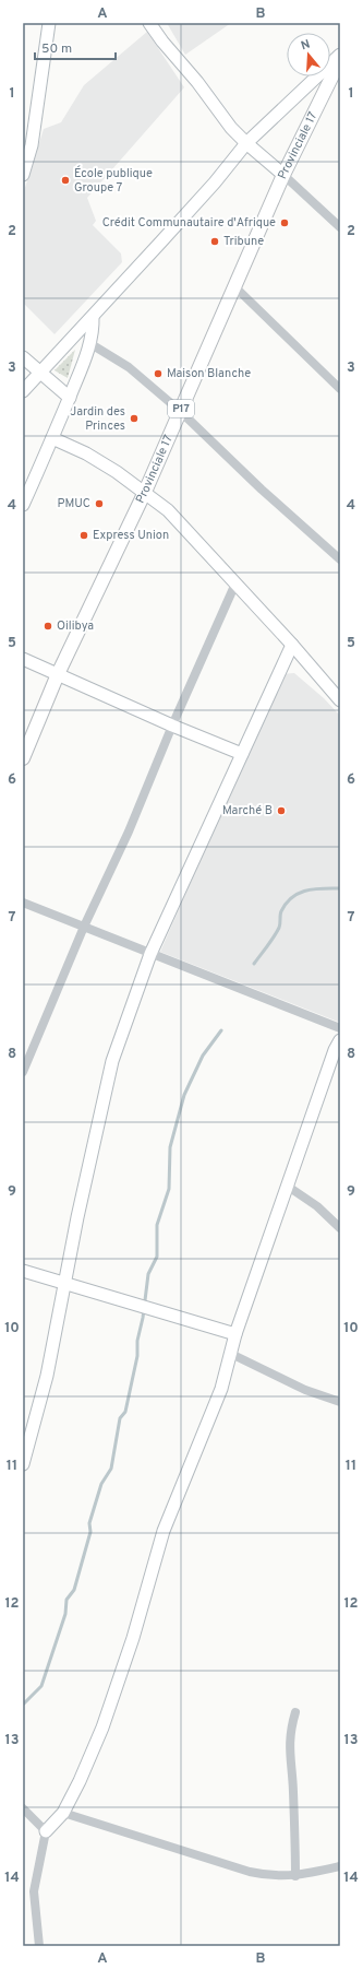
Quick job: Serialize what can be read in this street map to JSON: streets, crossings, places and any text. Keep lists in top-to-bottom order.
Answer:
{
  "streets": {
    "main road": ["Provinciale 17", "P17"]
  },
  "places": [
    "École publique Groupe 7",
    "Crédit Communautaire d'Afrique",
    "Tribune",
    "Maison Blanche",
    "Jardin des Princes",
    "PMUC",
    "Express Union",
    "Oilibya",
    "Marché B"
  ],
  "scale_bar": "50 m",
  "north": "top",
  "grid": {
    "columns": ["A", "B"],
    "rows": [
      "1",
      "2",
      "3",
      "4",
      "5",
      "6",
      "7",
      "8",
      "9",
      "10",
      "11",
      "12",
      "13",
      "14"
    ]
  }
}
